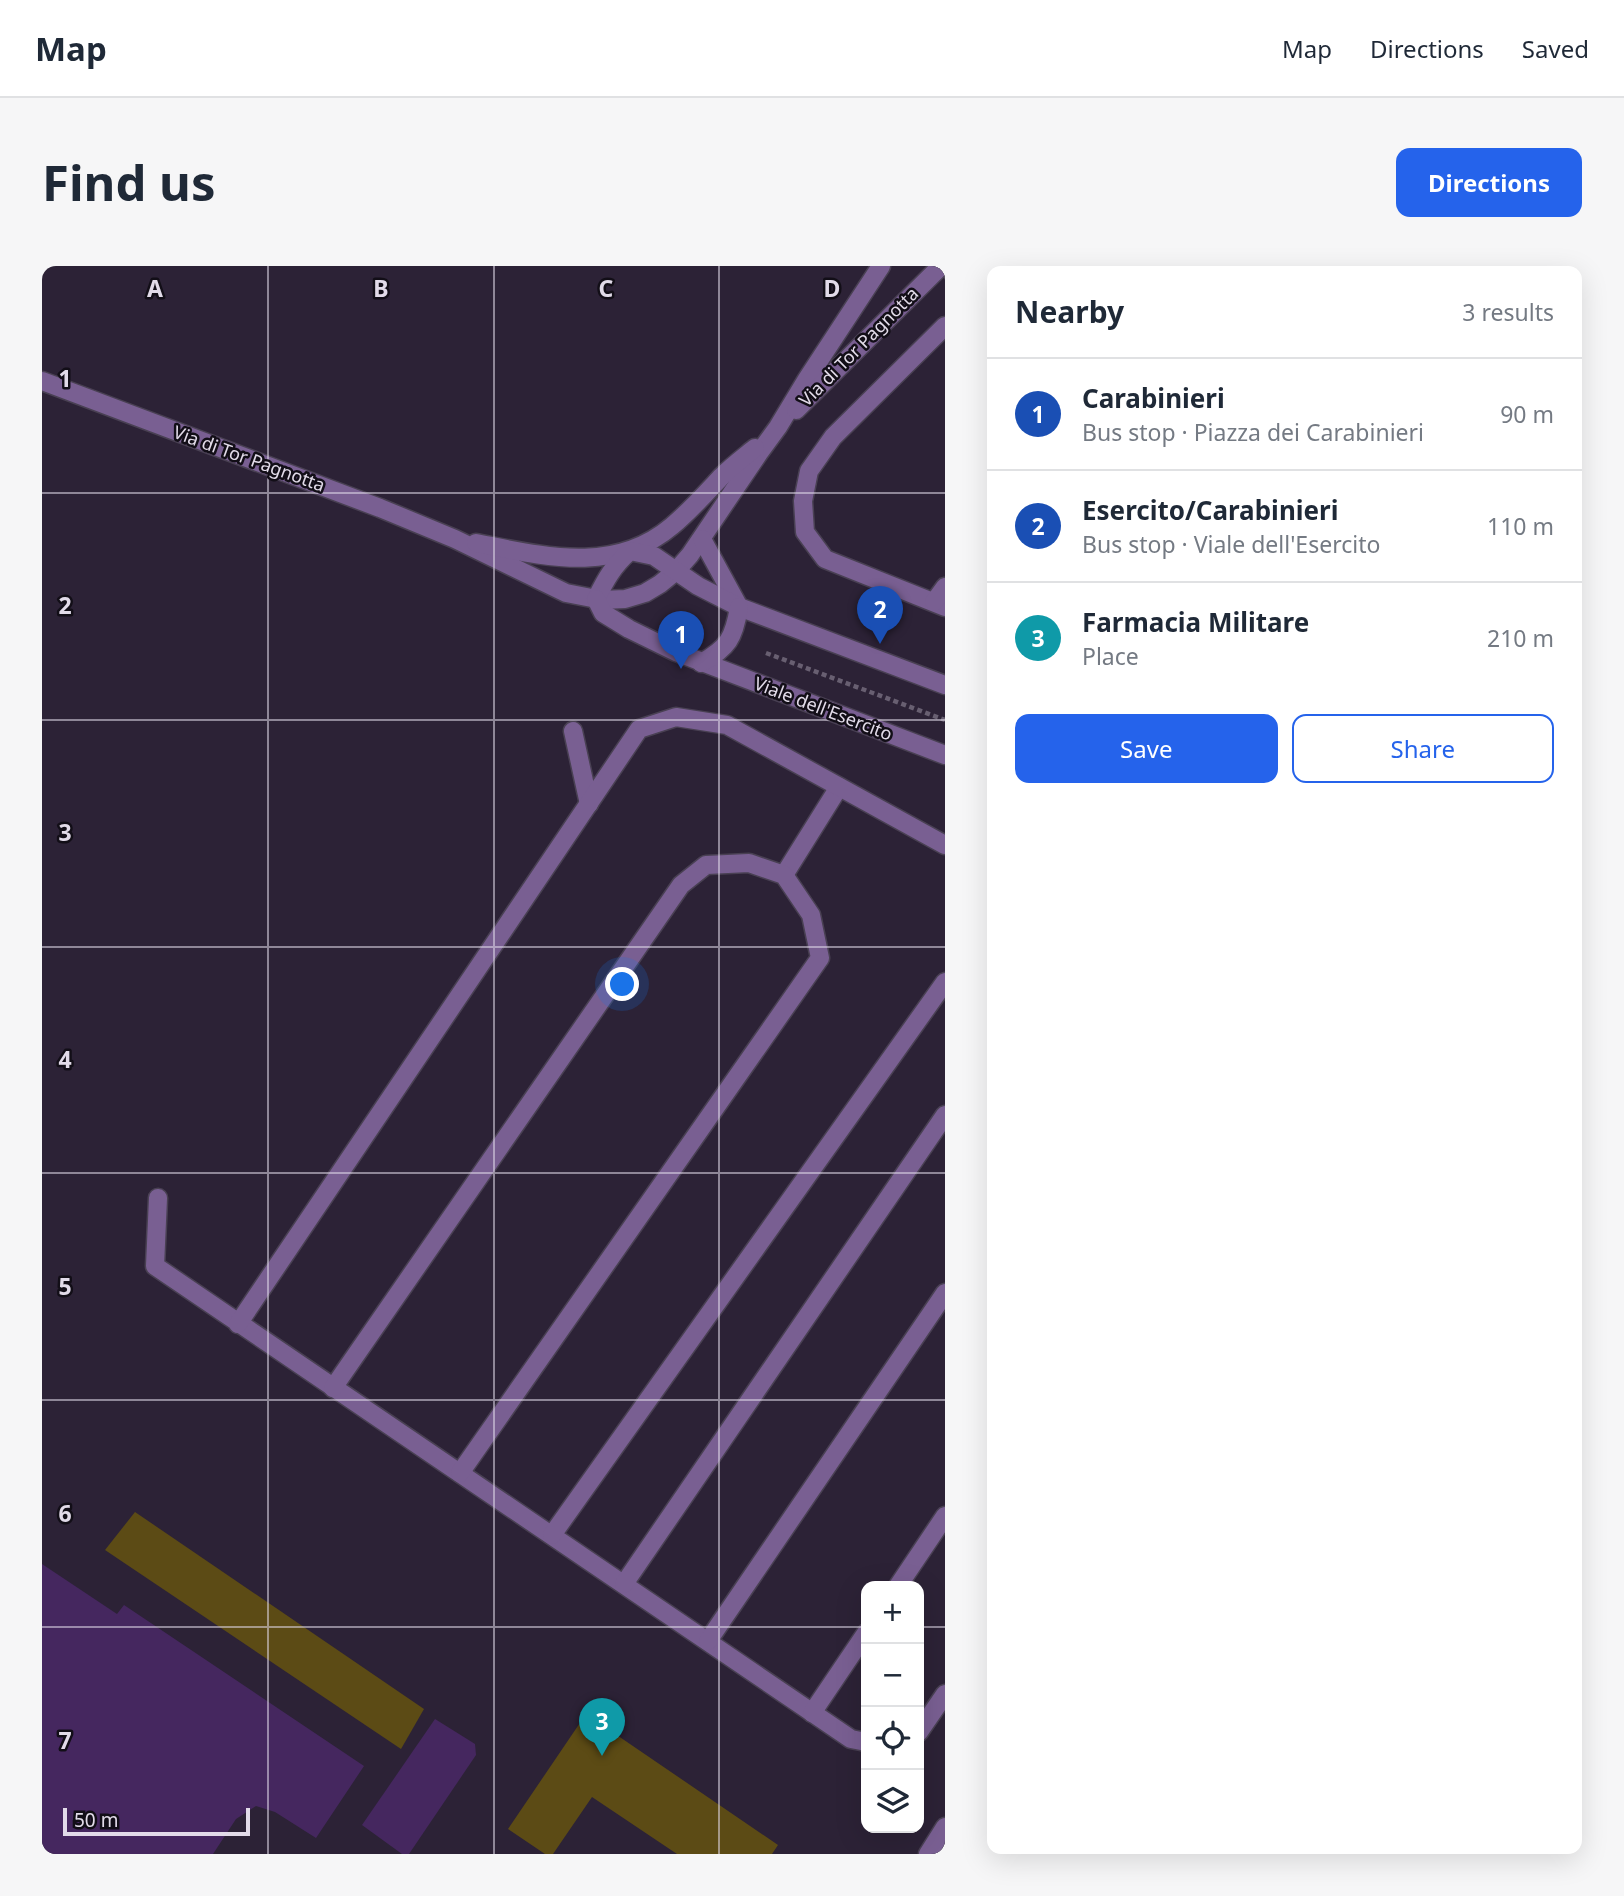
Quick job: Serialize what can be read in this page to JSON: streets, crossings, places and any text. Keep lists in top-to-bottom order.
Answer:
{
  "streets": {
    "street": ["Via di Tor Pagnotta", "Viale dell'Esercito"]
  },
  "crossings": [
    ["Via di Tor Pagnotta", "Viale dell'Esercito"]
  ],
  "scale_bar": "50 m",
  "page": {
    "header": "Map",
    "nav": ["Map", "Directions", "Saved"],
    "buttons": [
      "Directions",
      ["Save", "Share"]
    ],
    "title": "Find us",
    "heading": ["Nearby", "3 results"],
    "list": [
      {
        "mark": "1",
        "name": "Carabinieri",
        "note": "Bus stop · Piazza dei Carabinieri",
        "value": "90 m"
      },
      {
        "mark": "2",
        "name": "Esercito/Carabinieri",
        "note": "Bus stop · Viale dell'Esercito",
        "value": "110 m"
      },
      {
        "mark": "3",
        "name": "Farmacia Militare",
        "note": "Place",
        "value": "210 m"
      }
    ],
    "pins": ["2", "1", "3"],
    "map_buttons": ["+", "−"],
    "scale": "50 m"
  },
  "grid": {
    "columns": [
      "A",
      "B",
      "C",
      "D"
    ],
    "rows": [
      "1",
      "2",
      "3",
      "4",
      "5",
      "6",
      "7"
    ]
  }
}
